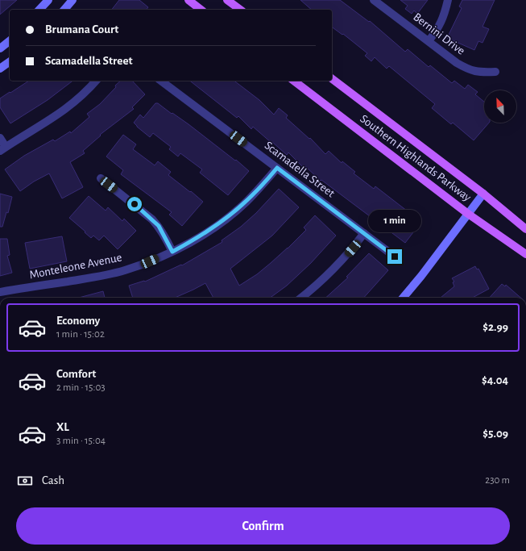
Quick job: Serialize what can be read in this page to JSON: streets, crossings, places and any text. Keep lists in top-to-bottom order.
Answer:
{
  "streets": {
    "main road": ["Southern Highlands Parkway"],
    "street": ["Bernini Drive", "Scamadella Street", "Monteleone Avenue"]
  },
  "crossings": [
    ["Scamadella Street", "Monteleone Avenue"]
  ],
  "north": "top left",
  "page": {
    "banner": ["Brumana Court", "Scamadella Street"],
    "bubble": "1 min",
    "list": [
      {
        "name": "Economy",
        "note": "1 min · 15:02",
        "value": "$2.99"
      },
      {
        "name": "Comfort",
        "note": "2 min · 15:03",
        "value": "$4.04"
      },
      {
        "name": "XL",
        "note": "3 min · 15:04",
        "value": "$5.09"
      }
    ],
    "pay": ["Cash", "230 m"],
    "buttons": "Confirm"
  }
}
